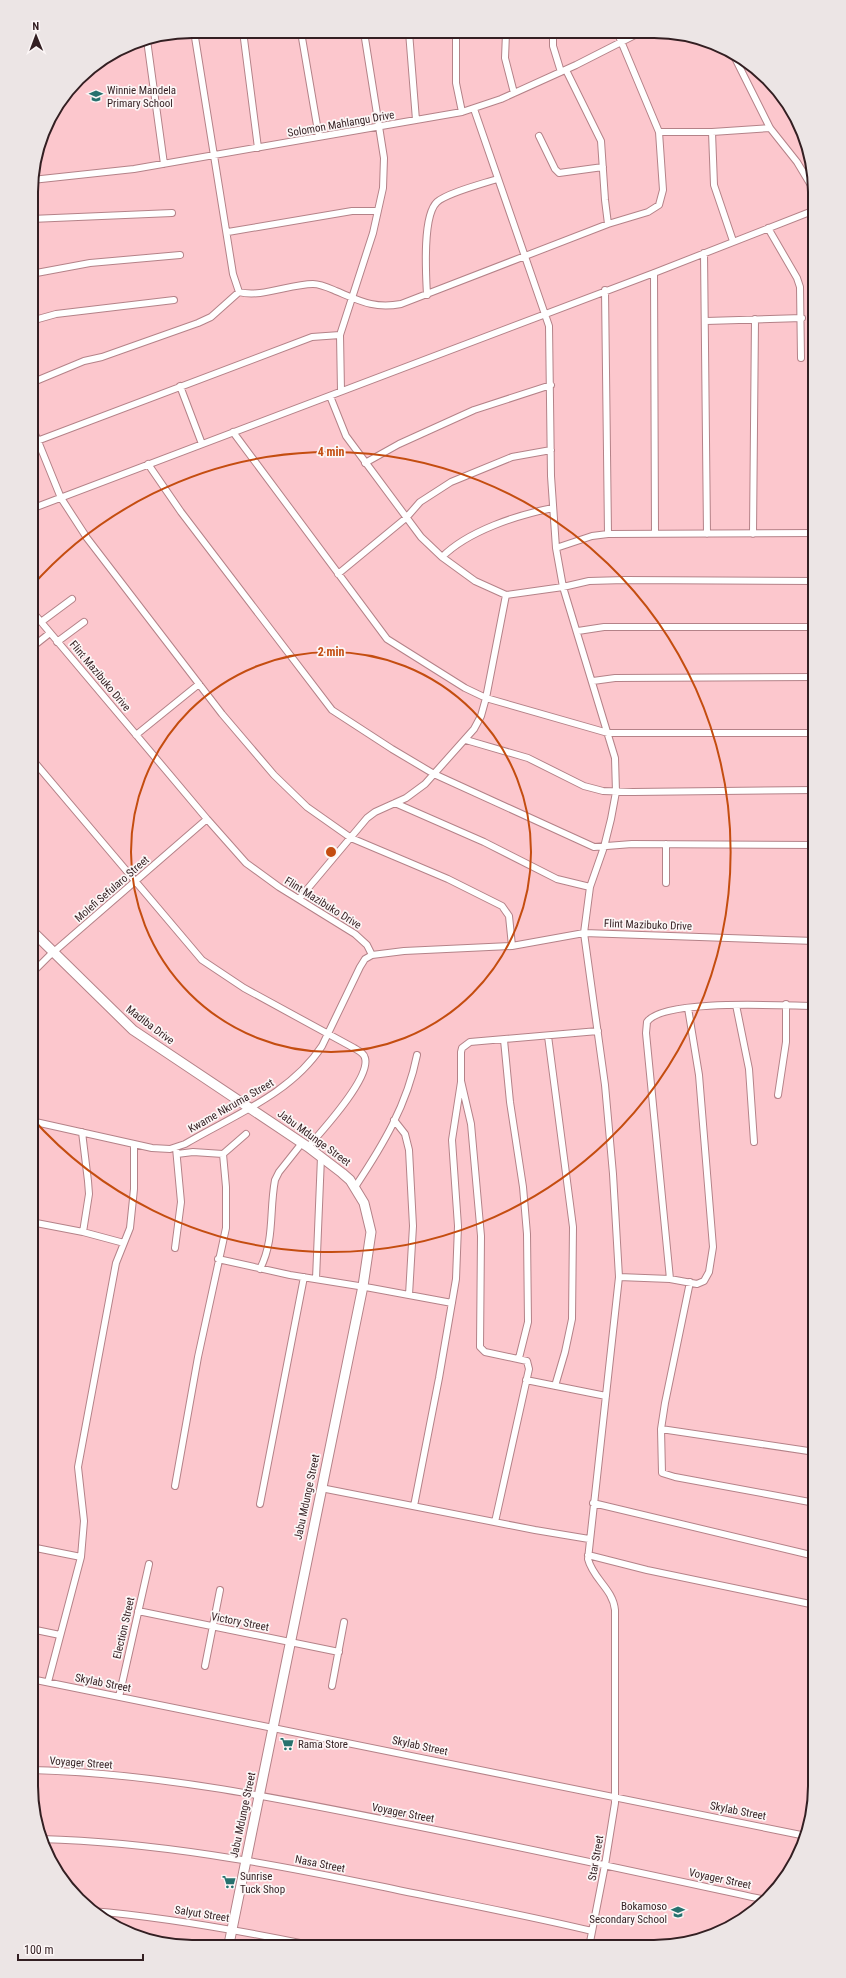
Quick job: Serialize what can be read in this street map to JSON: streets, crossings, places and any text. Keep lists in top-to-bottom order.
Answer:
{
  "streets": {
    "street": [
      "Solomon Mahlangu Drive",
      "Flint Mazibuko Drive",
      "Molefi Sefularo Street",
      "Madiba Drive",
      "Kwame Nkruma Street",
      "Jabu Mdunge Street",
      "Victory Street",
      "Election Street",
      "Skylab Street",
      "Voyager Street",
      "Star Street",
      "Nasa Street",
      "Salyut Street"
    ]
  },
  "crossings": [
    ["Flint Mazibuko Drive", "Molefi Sefularo Street"],
    ["Flint Mazibuko Drive", "Kwame Nkruma Street"],
    ["Molefi Sefularo Street", "Madiba Drive"],
    ["Madiba Drive", "Kwame Nkruma Street"],
    ["Madiba Drive", "Jabu Mdunge Street"],
    ["Kwame Nkruma Street", "Jabu Mdunge Street"],
    ["Jabu Mdunge Street", "Victory Street"],
    ["Jabu Mdunge Street", "Skylab Street"],
    ["Jabu Mdunge Street", "Voyager Street"],
    ["Jabu Mdunge Street", "Nasa Street"],
    ["Jabu Mdunge Street", "Salyut Street"],
    ["Victory Street", "Election Street"],
    ["Election Street", "Skylab Street"],
    ["Skylab Street", "Star Street"],
    ["Voyager Street", "Star Street"],
    ["Star Street", "Nasa Street"]
  ],
  "places": {
    "school or university": ["Winnie Mandela Primary School", "Bokamoso Secondary School"],
    "supermarket": ["Rama Store", "Sunrise Tuck Shop"]
  },
  "scale_bar": "100 m",
  "north": "top",
  "rings": ["4 min", "2 min"]
}
